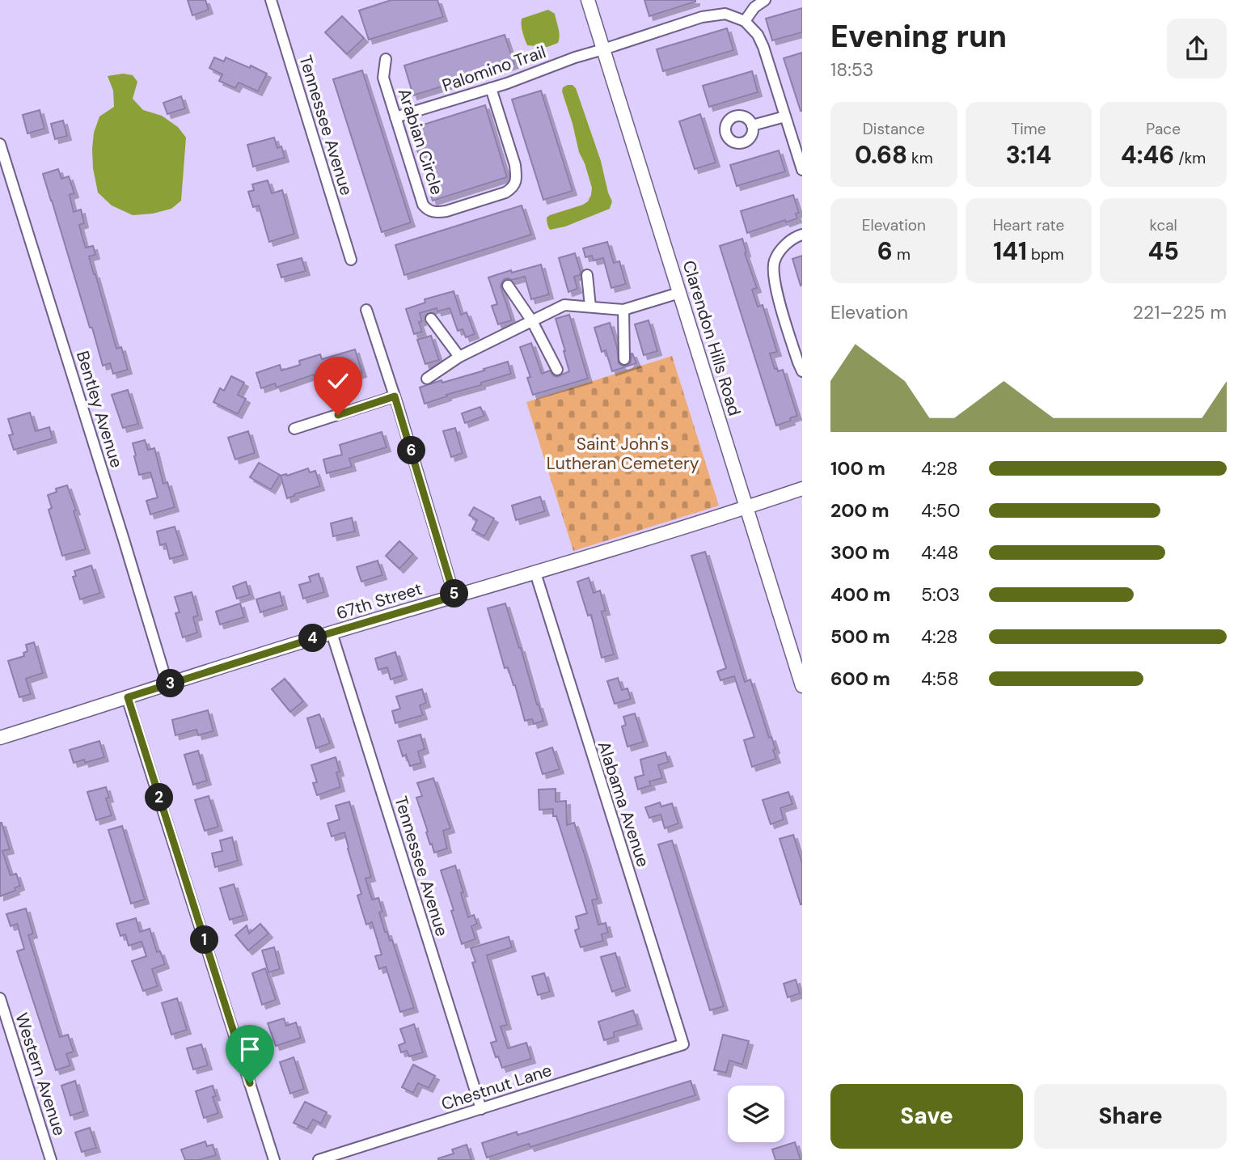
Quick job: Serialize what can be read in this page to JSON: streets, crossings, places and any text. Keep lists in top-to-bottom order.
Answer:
{
  "streets": {
    "street": [
      "Palomino Trail",
      "Tennessee Avenue",
      "Arabian Circle",
      "Clarendon Hills Road",
      "Bentley Avenue",
      "67th Street",
      "Alabama Avenue",
      "Western Avenue",
      "Chestnut Lane"
    ]
  },
  "crossings": [
    ["Palomino Trail", "Arabian Circle"],
    ["Palomino Trail", "Clarendon Hills Road"],
    ["Tennessee Avenue", "67th Street"],
    ["Tennessee Avenue", "Chestnut Lane"],
    ["Clarendon Hills Road", "67th Street"],
    ["Bentley Avenue", "67th Street"],
    ["67th Street", "Alabama Avenue"],
    ["Alabama Avenue", "Chestnut Lane"]
  ],
  "parks": ["Saint John's Lutheran Cemetery"],
  "page": {
    "heading": ["Evening run", "18:53"],
    "stats": [
      ["Distance", "0.68 km"],
      ["Time", "3:14"],
      ["Pace", "4:46 /km"],
      ["Elevation", "6 m"],
      ["Heart rate", "141 bpm"],
      ["kcal", "45"]
    ],
    "chart": ["Elevation", "221–225 m"],
    "pins": [
      "6",
      "5",
      "4",
      "3",
      "2",
      "1"
    ],
    "list": [
      {
        "name": "100 m",
        "note": "4:28"
      },
      {
        "name": "200 m",
        "note": "4:50"
      },
      {
        "name": "300 m",
        "note": "4:48"
      },
      {
        "name": "400 m",
        "note": "5:03"
      },
      {
        "name": "500 m",
        "note": "4:28"
      },
      {
        "name": "600 m",
        "note": "4:58"
      }
    ],
    "buttons": ["Save", "Share"]
  }
}
